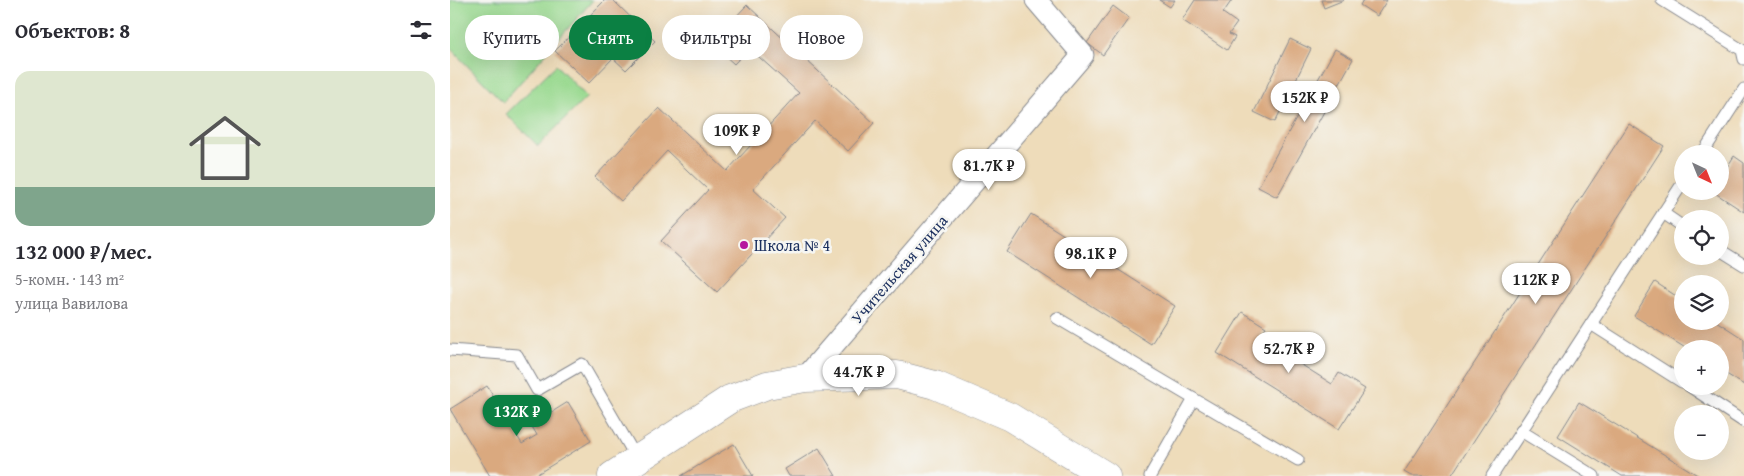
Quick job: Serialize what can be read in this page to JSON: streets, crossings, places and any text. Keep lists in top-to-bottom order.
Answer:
{
  "streets": {
    "street": ["Учительская улица"]
  },
  "places": ["Школа № 4"],
  "north": "bottom right",
  "page": {
    "heading": "Объектов: 8",
    "chip": [
      "Купить",
      "Снять",
      "Фильтры",
      "Новое"
    ],
    "list": [
      {
        "name": "132 000 ₽/мес.",
        "note": "5-комн. · 143 m² · улица Вавилова"
      }
    ],
    "price": [
      "152K ₽",
      "109K ₽",
      "81.7K ₽",
      "98.1K ₽",
      "112K ₽",
      "52.7K ₽",
      "44.7K ₽",
      "132K ₽"
    ],
    "map_buttons": ["+", "−"]
  }
}
